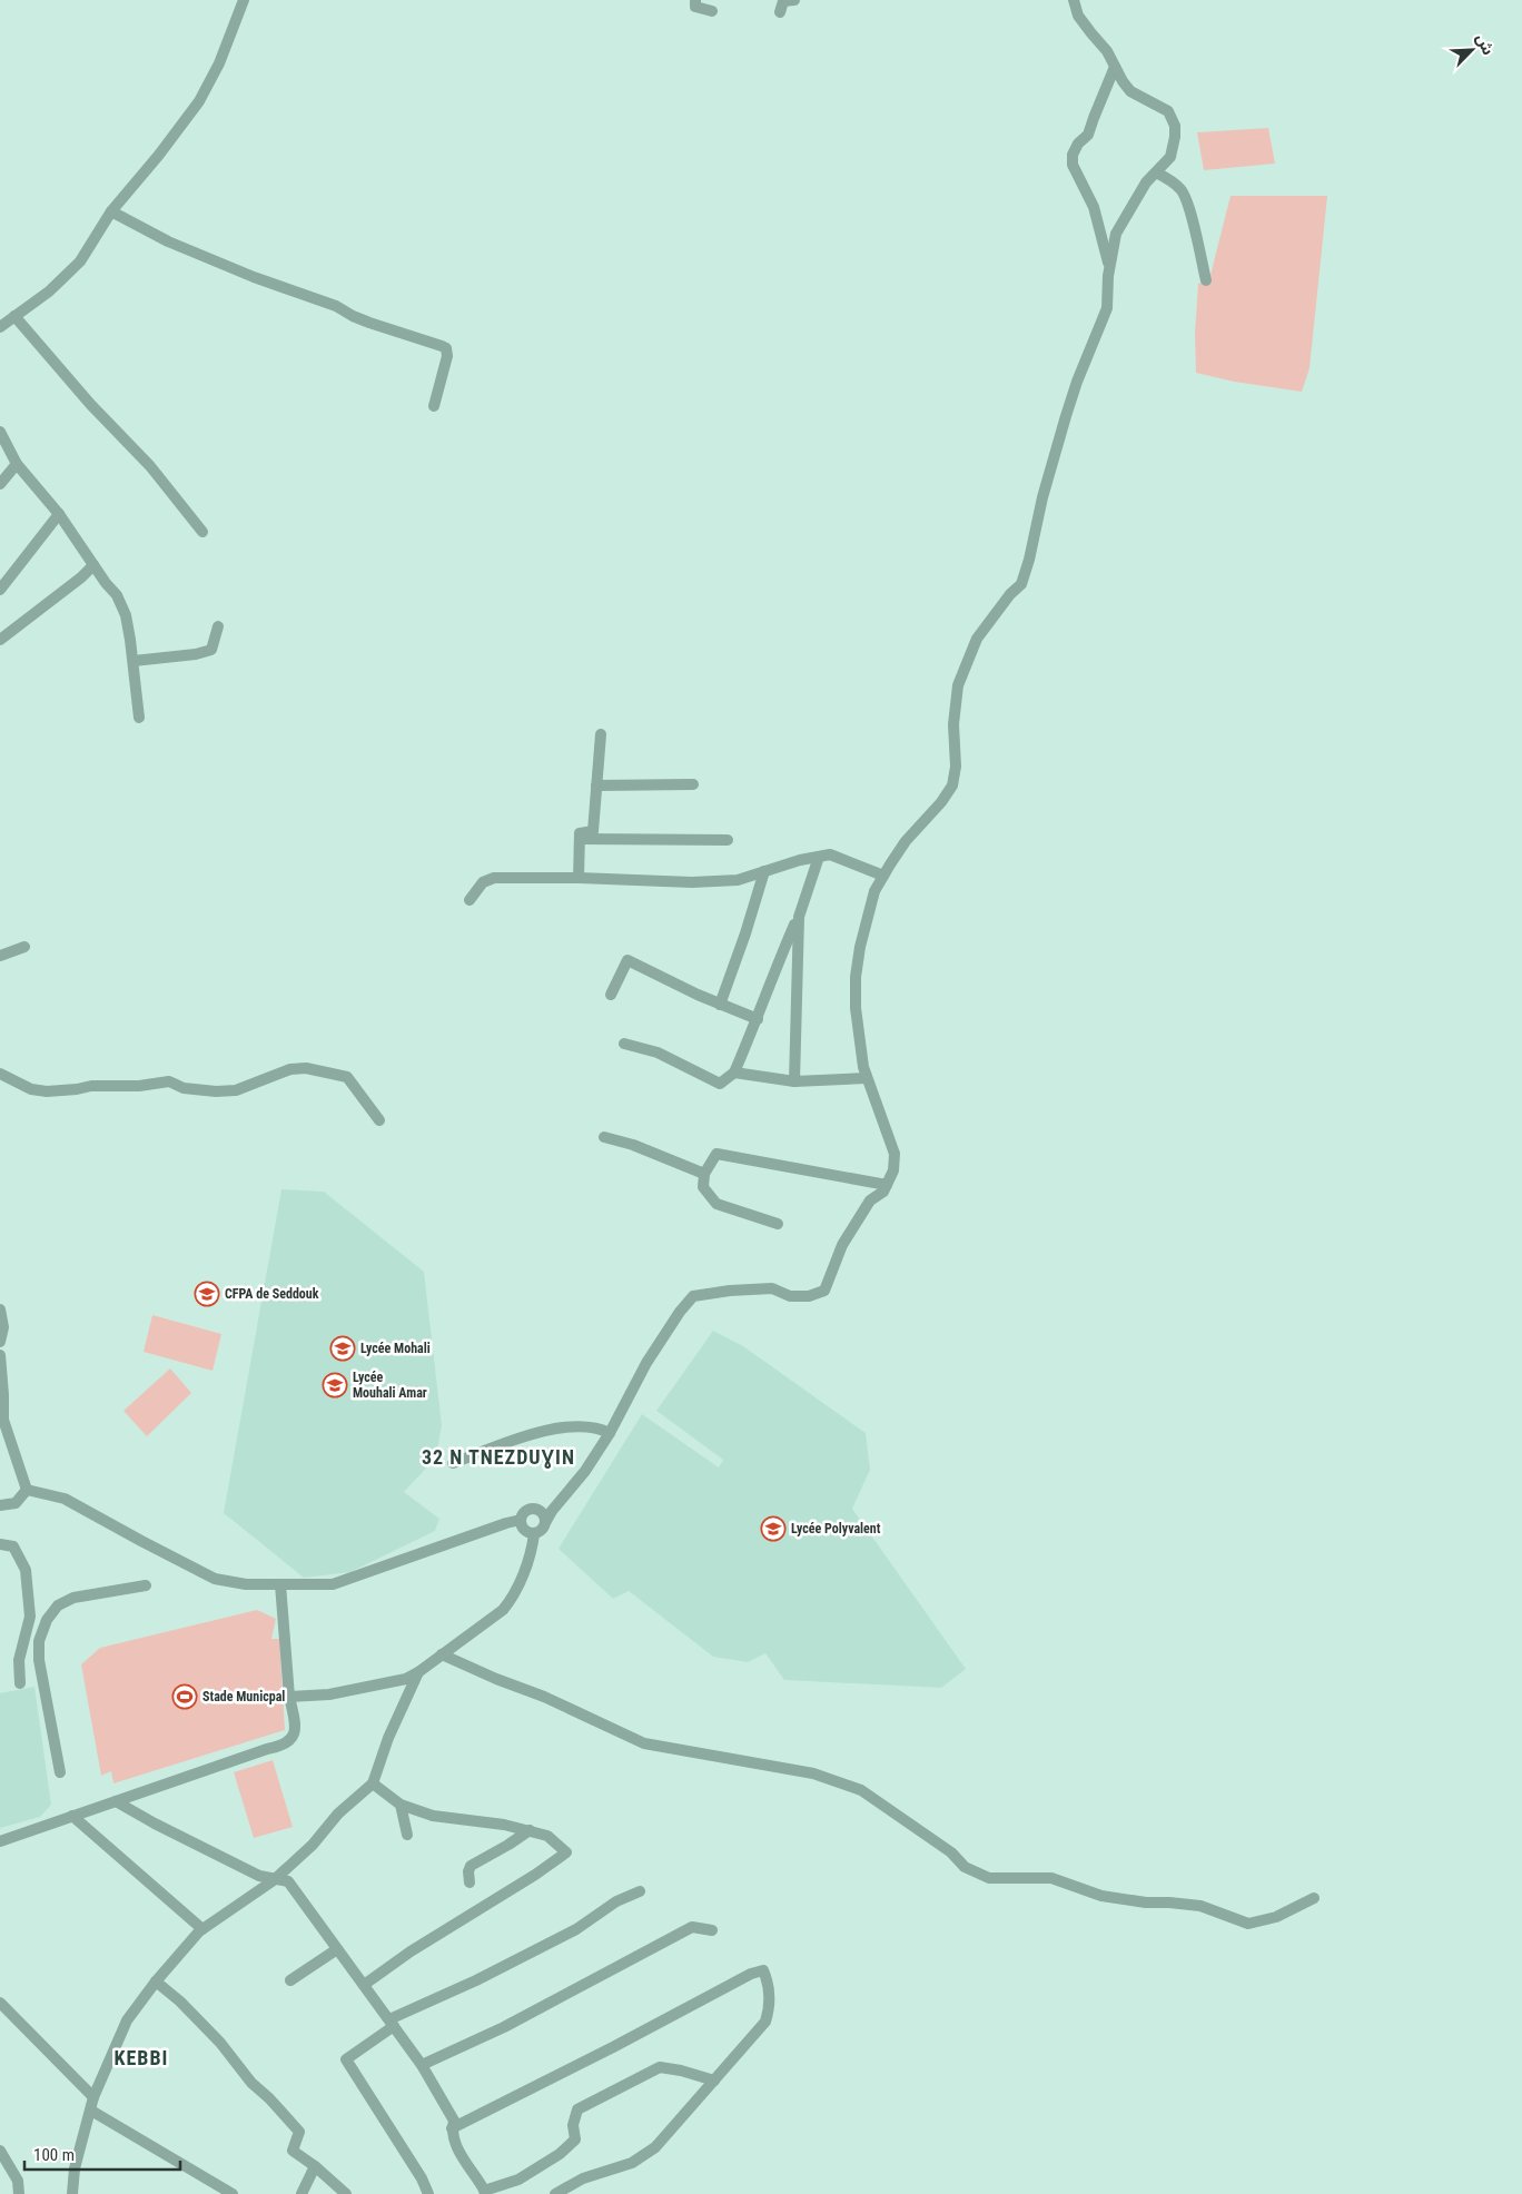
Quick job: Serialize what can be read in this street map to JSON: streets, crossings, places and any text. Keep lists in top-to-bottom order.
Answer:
{
  "districts": ["32 N TNEZDUƔIN", "KEBBI"],
  "places": {
    "school or university": [
      "CFPA de Seddouk",
      "Lycée Mohali",
      "Lycée Mouhali Amar",
      "Lycée Polyvalent"
    ],
    "sports": ["Stade Municpal"]
  },
  "scale_bar": "100 m",
  "north": "top right"
}
